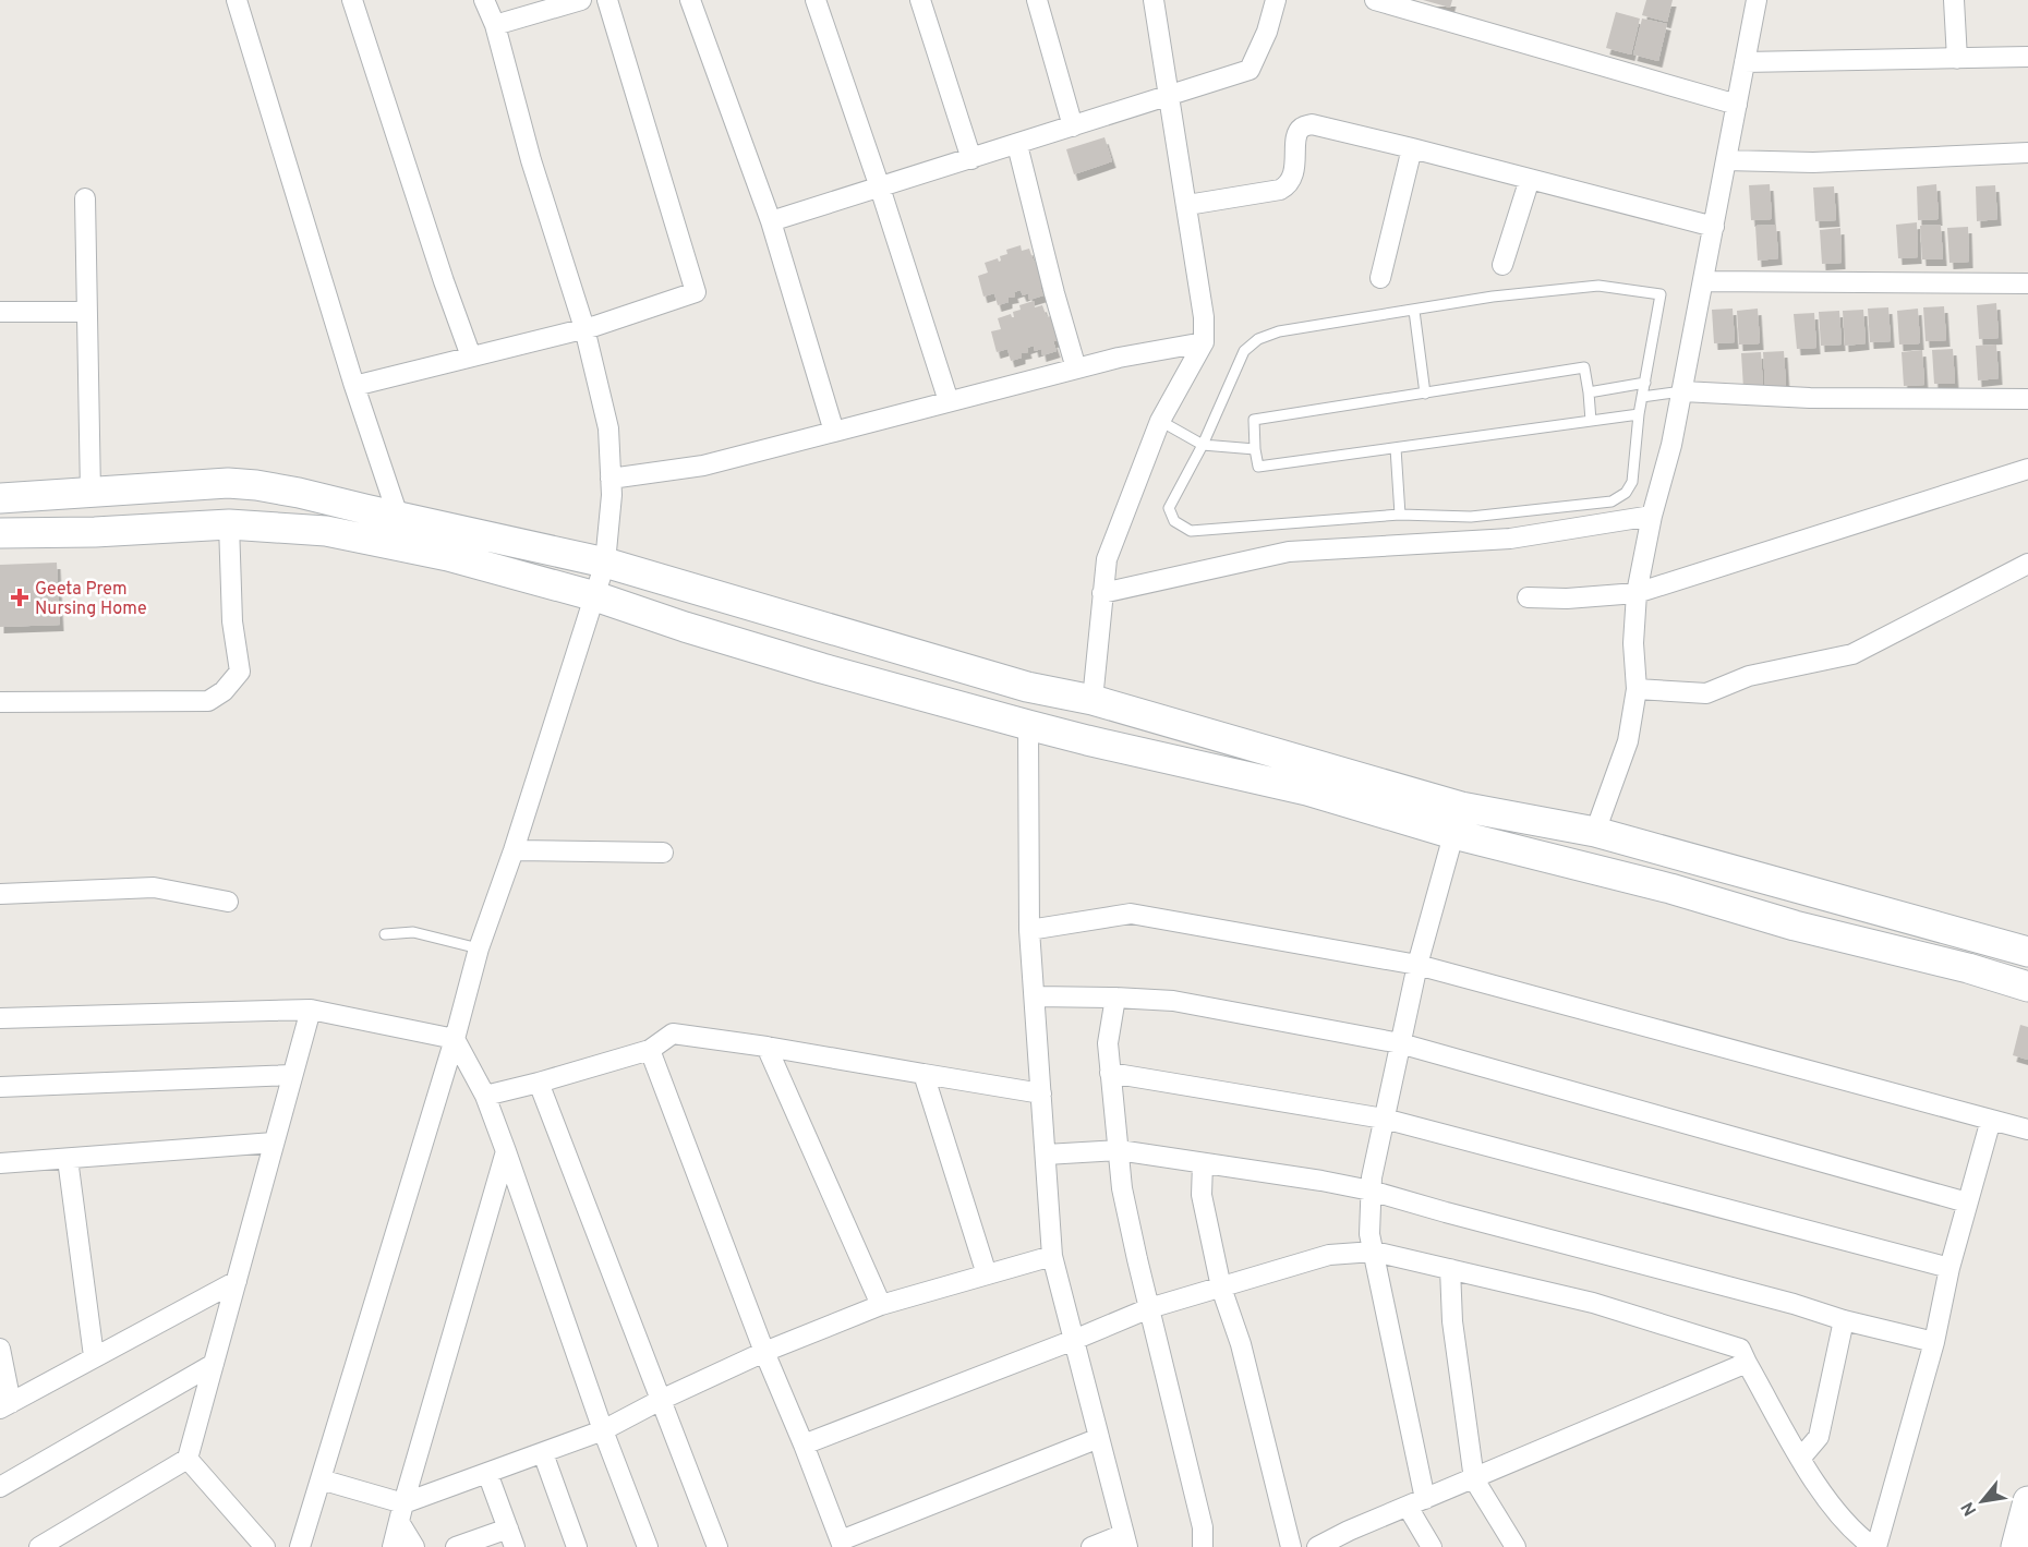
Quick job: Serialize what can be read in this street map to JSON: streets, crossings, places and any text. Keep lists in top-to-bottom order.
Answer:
{
  "places": {
    "health": ["Geeta Prem Nursing Home"]
  },
  "north": "bottom left"
}
